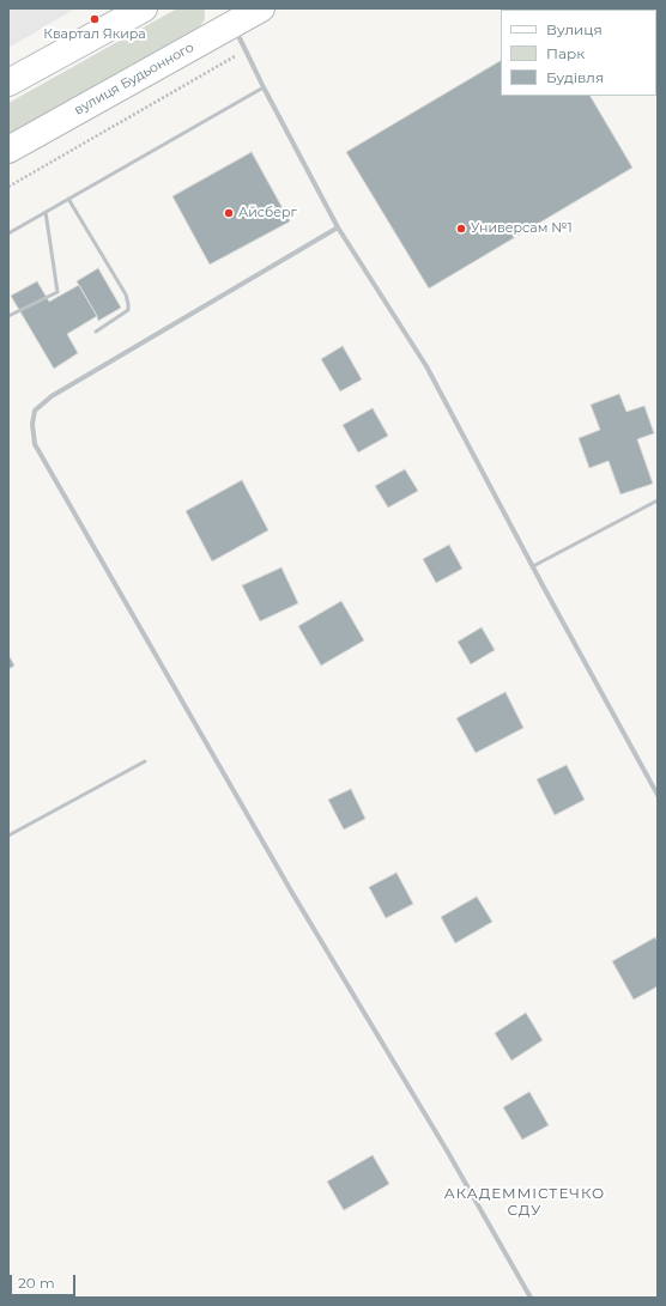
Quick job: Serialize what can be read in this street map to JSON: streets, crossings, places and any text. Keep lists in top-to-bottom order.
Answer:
{
  "streets": {
    "main road": ["вулиця Будьонного"]
  },
  "districts": ["АКАДЕММІСТЕЧКО СДУ"],
  "places": ["Квартал Якира", "Айсберг", "Универсам №1"],
  "legend": ["Вулиця", "Парк", "Будівля"],
  "scale_bar": "20 m"
}
